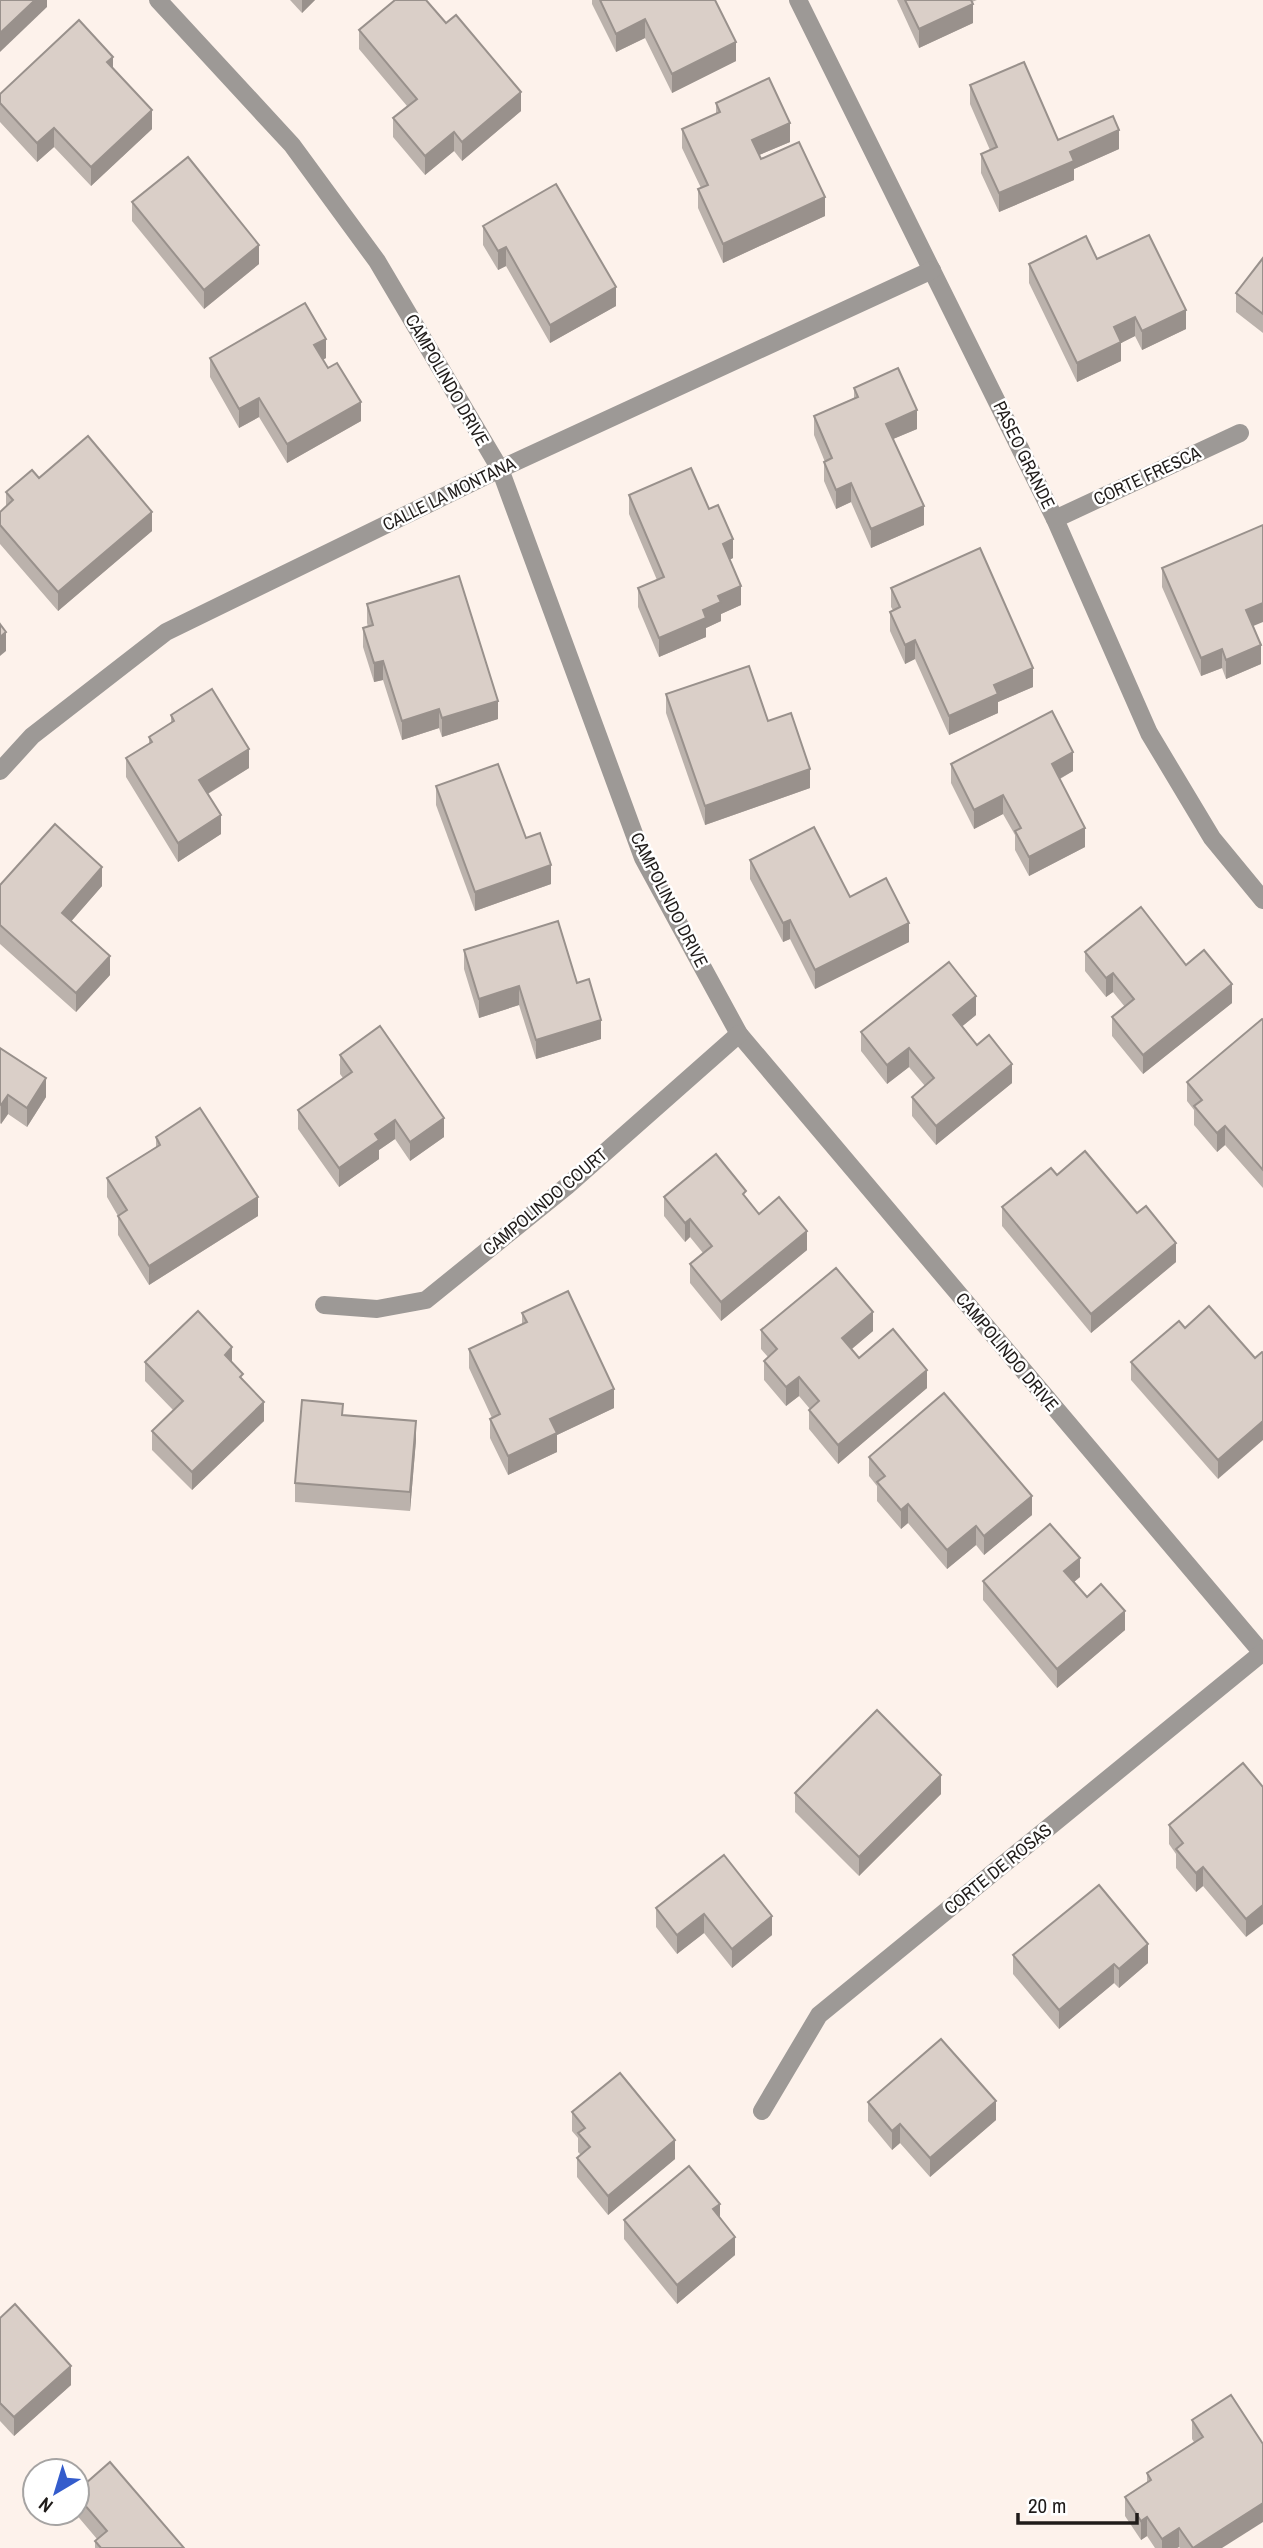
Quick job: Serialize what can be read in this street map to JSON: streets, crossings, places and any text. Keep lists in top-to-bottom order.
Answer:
{
  "streets": {
    "street": [
      "CAMPOLINDO DRIVE",
      "PASEO GRANDE",
      "CORTE FRESCA",
      "CALLE LA MONTANA",
      "CAMPOLINDO COURT",
      "CORTE DE ROSAS"
    ]
  },
  "crossings": [
    ["CAMPOLINDO DRIVE", "CALLE LA MONTANA"],
    ["CAMPOLINDO DRIVE", "CAMPOLINDO COURT"],
    ["CAMPOLINDO DRIVE", "CORTE DE ROSAS"],
    ["PASEO GRANDE", "CORTE FRESCA"],
    ["PASEO GRANDE", "CALLE LA MONTANA"]
  ],
  "scale_bar": "20 m",
  "north": "bottom left"
}
